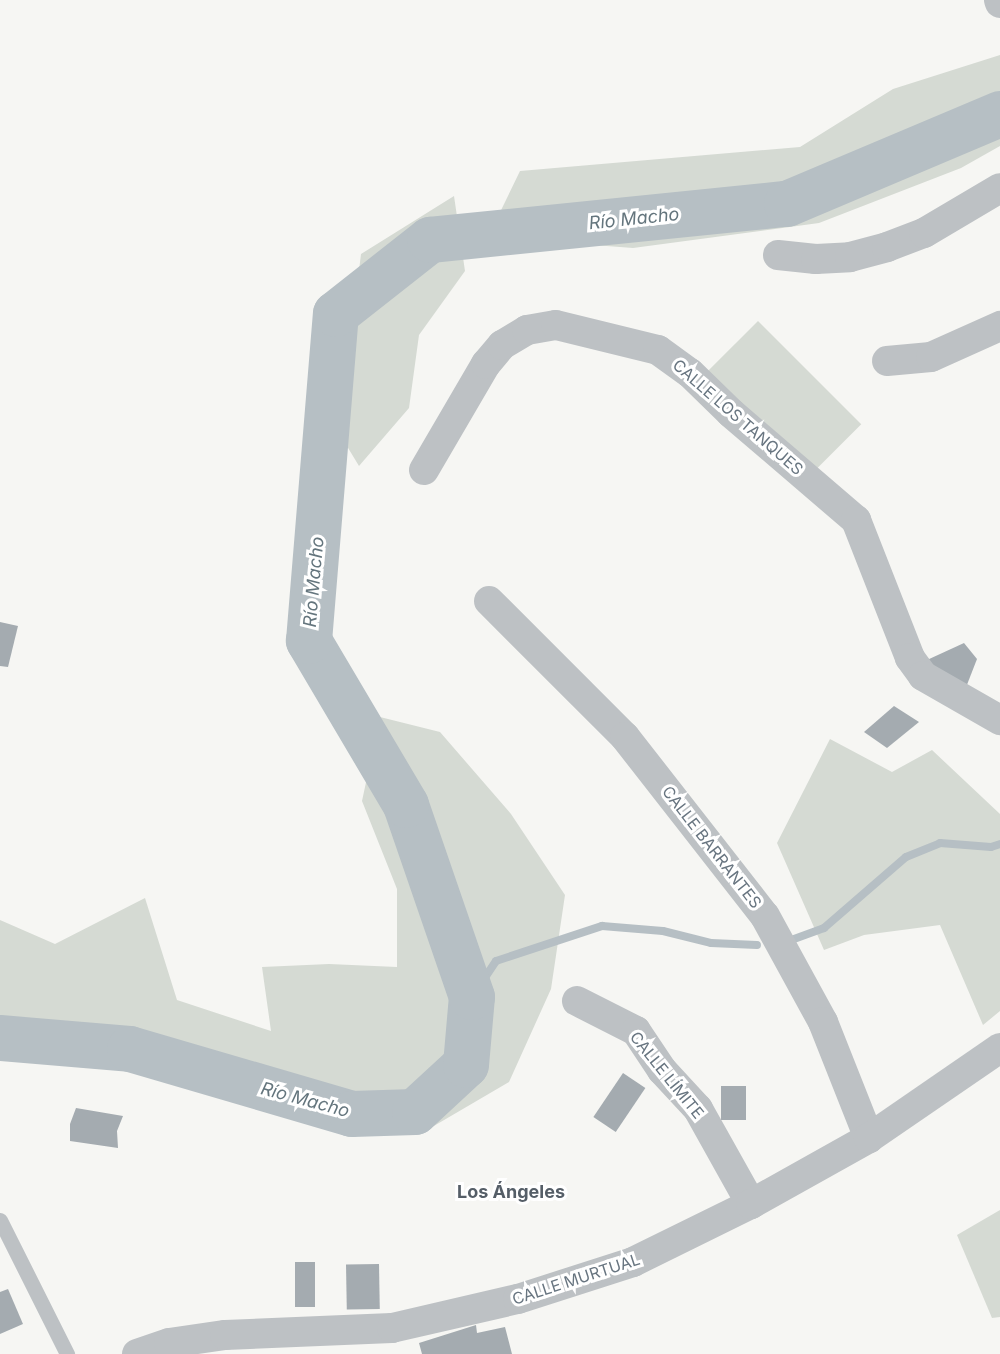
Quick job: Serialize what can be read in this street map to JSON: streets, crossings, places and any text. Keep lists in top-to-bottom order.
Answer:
{
  "streets": {
    "street": [
      "CALLE LOS TANQUES",
      "CALLE BARRANTES",
      "CALLE LÍMITE",
      "CALLE MURTUAL"
    ]
  },
  "crossings": [
    ["CALLE BARRANTES", "CALLE MURTUAL"],
    ["CALLE LÍMITE", "CALLE MURTUAL"]
  ],
  "districts": ["Los Ángeles"],
  "water": ["Río Macho"]
}
